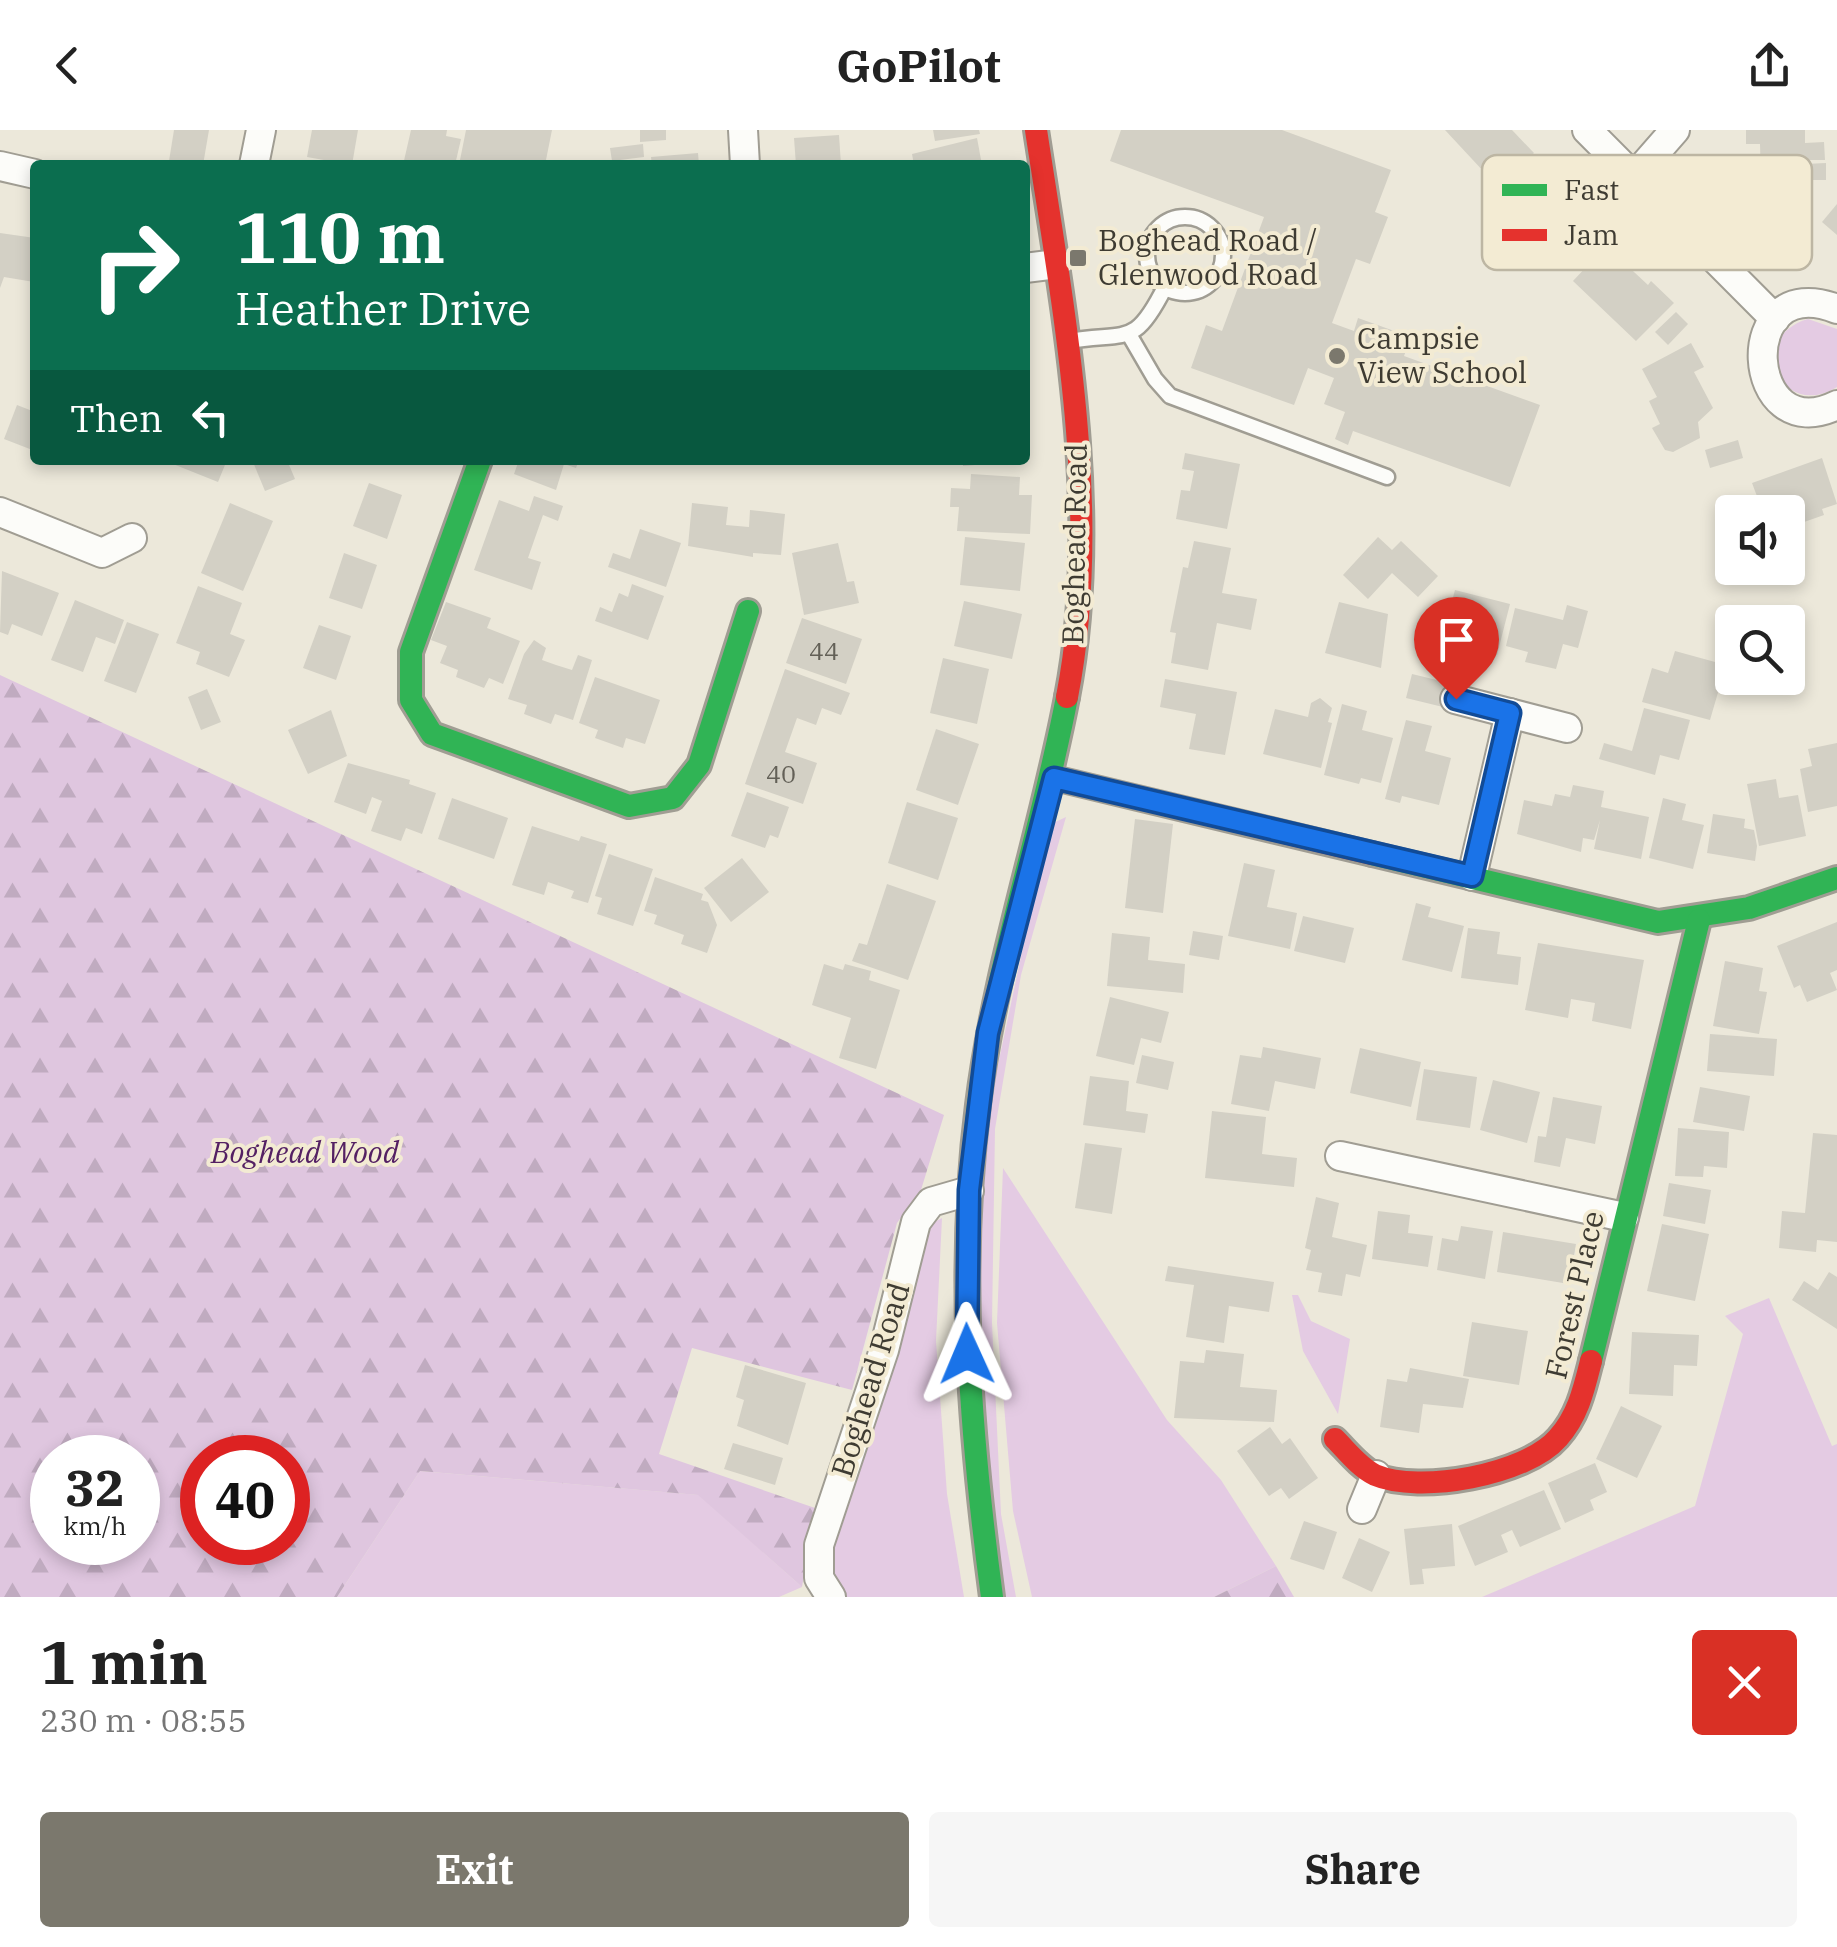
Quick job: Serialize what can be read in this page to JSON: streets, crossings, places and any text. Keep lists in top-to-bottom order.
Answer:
{
  "streets": {
    "street": ["Boghead Road", "Forest Place"]
  },
  "parks": ["Boghead Wood"],
  "places": {
    "transit": ["Boghead Road / Glenwood Road"],
    "other": ["Campsie View School"]
  },
  "house_numbers": ["44", "40"],
  "legend": ["Fast", "Jam"],
  "page": {
    "header": "GoPilot",
    "turn": ["110 m", "Heather Drive"],
    "then": "Then",
    "speed": "32 km/h",
    "limit": "40",
    "heading": ["1 min", "230 m · 08:55"],
    "buttons": ["Exit", "Share"]
  }
}
